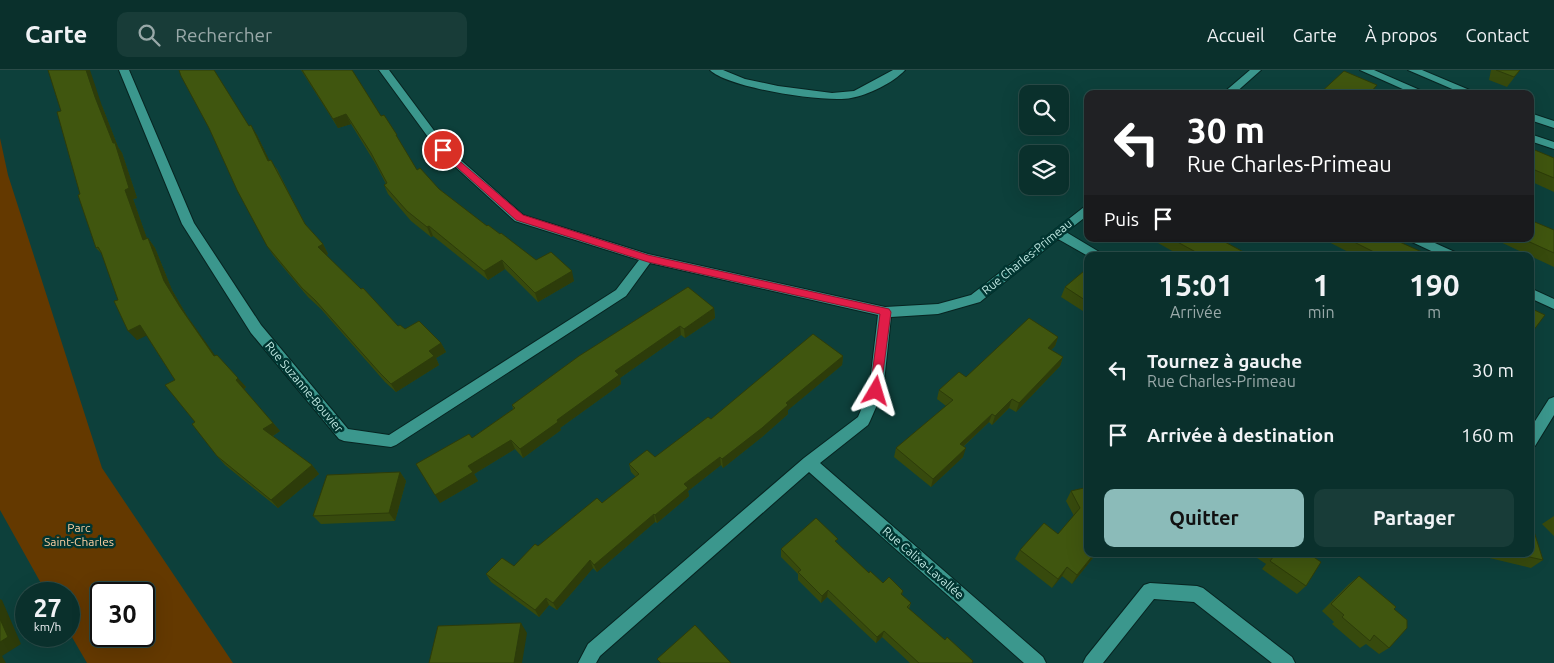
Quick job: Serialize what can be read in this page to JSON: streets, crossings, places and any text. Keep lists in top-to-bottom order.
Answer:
{
  "streets": {
    "street": ["Rue Charles-Primeau", "Rue Suzanne-Bouvier", "Rue Calixa-Lavallée"]
  },
  "crossings": [
    ["Rue Charles-Primeau", "Rue Suzanne-Bouvier"]
  ],
  "parks": ["Parc Saint-Charles"],
  "page": {
    "header": "Carte",
    "search": "Rechercher",
    "nav": [
      "Accueil",
      "Carte",
      "À propos",
      "Contact"
    ],
    "turn": ["30 m", "Rue Charles-Primeau"],
    "then": "Puis",
    "eta": [
      "15:01",
      "Arrivée",
      "1",
      "min",
      "190",
      "m"
    ],
    "list": [
      {
        "name": "Tournez à gauche",
        "note": "Rue Charles-Primeau",
        "value": "30 m"
      },
      {
        "name": "Arrivée à destination",
        "value": "160 m"
      }
    ],
    "buttons": ["Quitter", "Partager"],
    "speed": "27 km/h",
    "limit": "30"
  }
}
